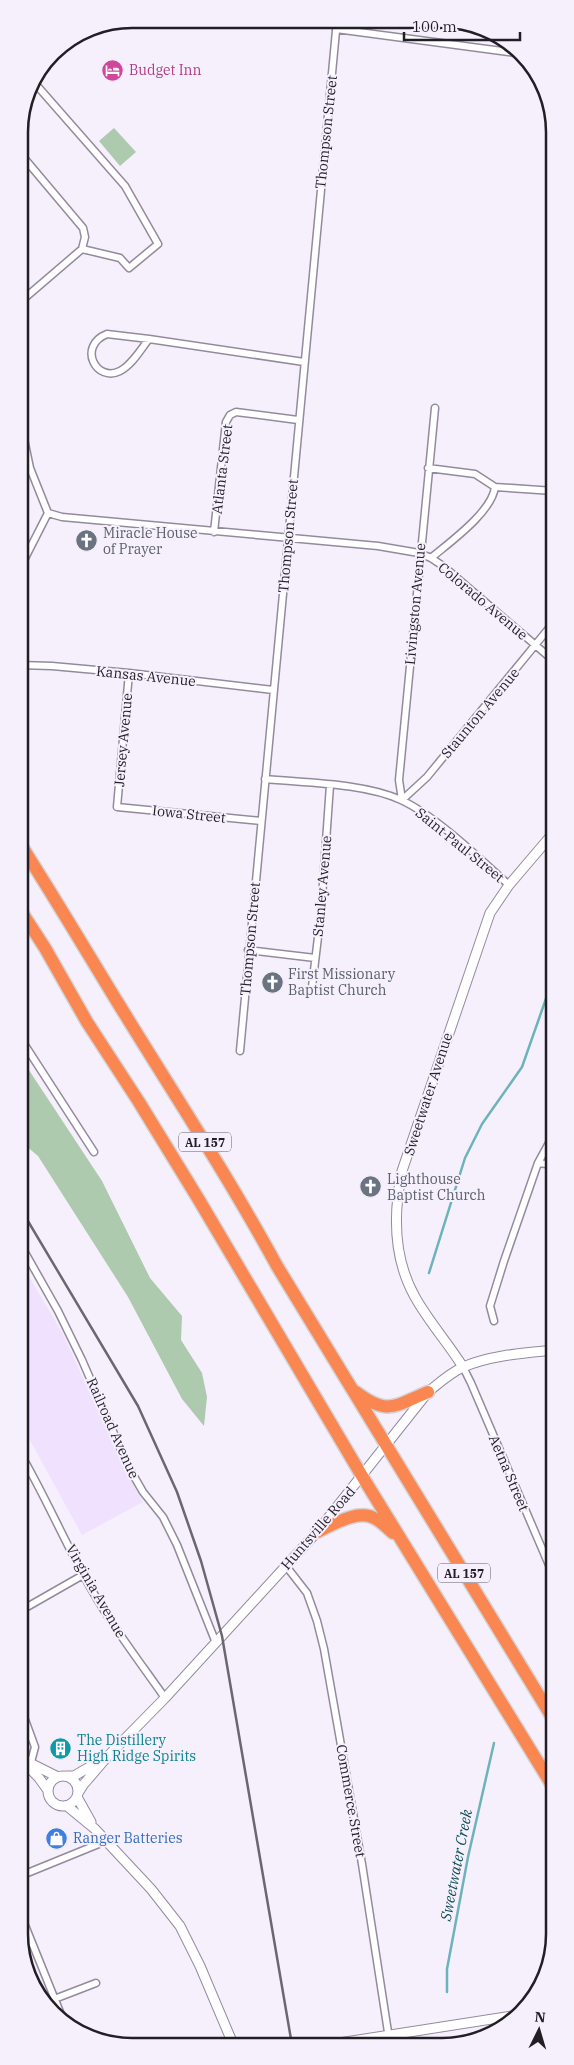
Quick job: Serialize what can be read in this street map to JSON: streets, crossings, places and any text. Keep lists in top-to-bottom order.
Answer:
{
  "streets": {
    "highway": ["AL 157"],
    "main road": ["Sweetwater Avenue", "Huntsville Road"],
    "street": [
      "Thompson Street",
      "Atlanta Street",
      "Colorado Avenue",
      "Livingston Avenue",
      "Kansas Avenue",
      "Staunton Avenue",
      "Jersey Avenue",
      "Iowa Street",
      "Saint Paul Street",
      "Stanley Avenue",
      "Railroad Avenue",
      "Aetna Street",
      "Virginia Avenue",
      "Commerce Street"
    ]
  },
  "crossings": [
    ["Thompson Street", "Atlanta Street"],
    ["Thompson Street", "Colorado Avenue"],
    ["Thompson Street", "Kansas Avenue"],
    ["Thompson Street", "Iowa Street"],
    ["Thompson Street", "Saint Paul Street"],
    ["Atlanta Street", "Colorado Avenue"],
    ["Colorado Avenue", "Livingston Avenue"],
    ["Colorado Avenue", "Staunton Avenue"],
    ["Livingston Avenue", "Staunton Avenue"],
    ["Livingston Avenue", "Saint Paul Street"],
    ["Kansas Avenue", "Jersey Avenue"],
    ["Staunton Avenue", "Saint Paul Street"],
    ["Jersey Avenue", "Iowa Street"],
    ["Saint Paul Street", "Stanley Avenue"],
    ["Saint Paul Street", "Sweetwater Avenue"],
    ["Sweetwater Avenue", "Aetna Street"],
    ["Sweetwater Avenue", "Huntsville Road"],
    ["AL 157", "Huntsville Road"],
    ["Railroad Avenue", "Huntsville Road"],
    ["Aetna Street", "Huntsville Road"],
    ["Huntsville Road", "Virginia Avenue"],
    ["Huntsville Road", "Commerce Street"]
  ],
  "water": ["Sweetwater Creek"],
  "places": {
    "hotel": ["Budget Inn"],
    "church": ["Miracle House of Prayer", "First Missionary Baptist Church", "Lighthouse Baptist Church"],
    "building": ["The Distillery High Ridge Spirits"],
    "shop": ["Ranger Batteries"]
  },
  "scale_bar": "100 m",
  "north": "top"
}
